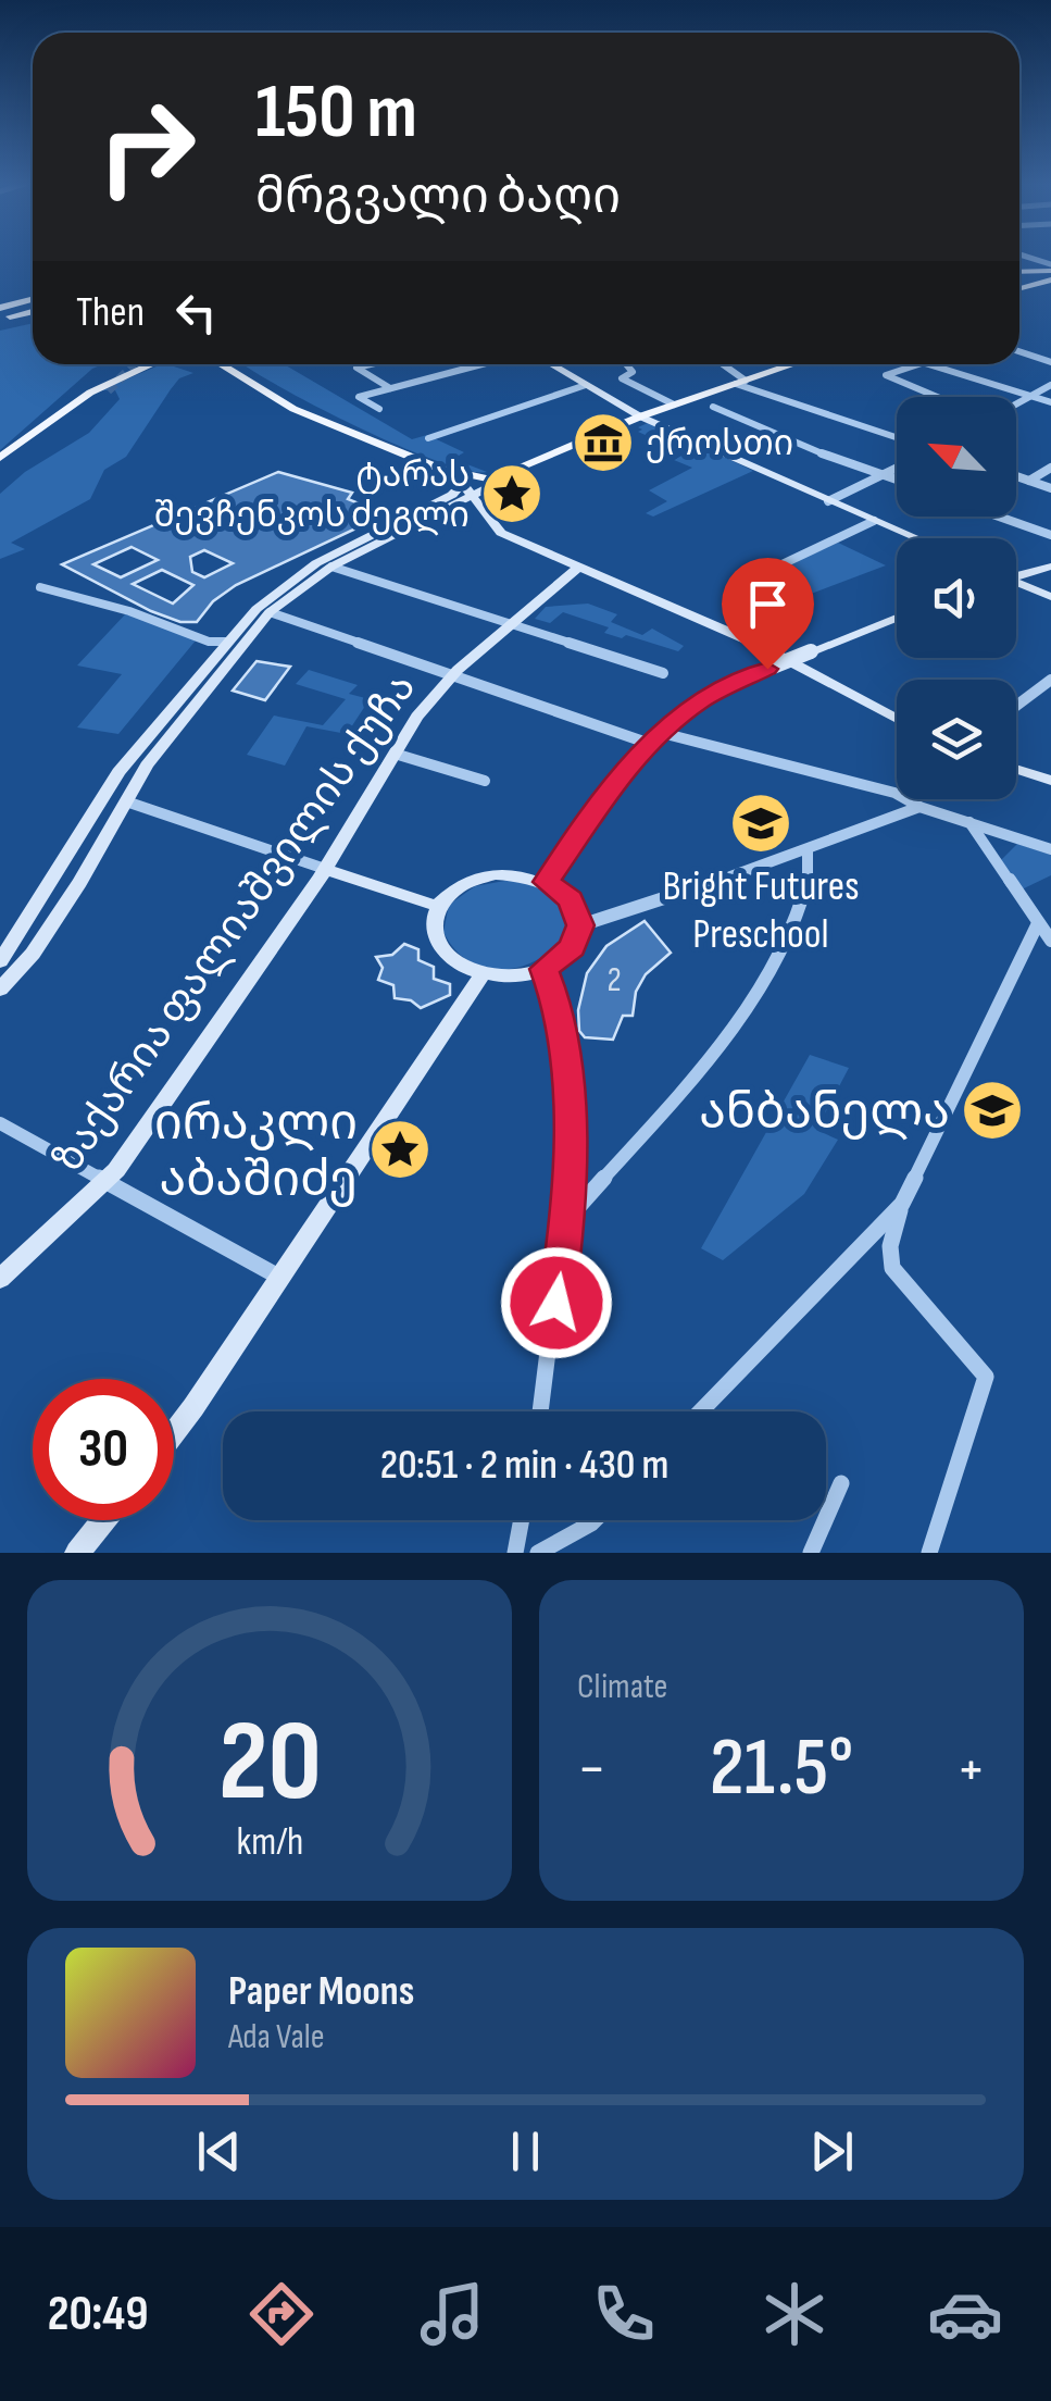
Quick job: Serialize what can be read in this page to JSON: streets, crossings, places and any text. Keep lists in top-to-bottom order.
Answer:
{
  "streets": {
    "street": ["ზაქარია ფალიაშვილის ქუჩა"]
  },
  "places": {
    "museum": ["ქროსთი"],
    "place": ["ტარას შევჩენკოს ძეგლი", "ირაკლი აბაშიძე"],
    "school or university": ["Bright Futures Preschool", "ანბანელა"]
  },
  "house_numbers": ["2"],
  "north": "top left",
  "page": {
    "turn": ["150 m", "მრგვალი ბაღი"],
    "then": "Then",
    "limit": "30",
    "trip": "20:51 · 2 min · 430 m",
    "tile": "Climate",
    "heat": ["−", "21.5°", "+"],
    "song": ["Paper Moons", "Ada Vale"],
    "tabs": "20:49",
    "gauge": ["20", "km/h"]
  }
}
